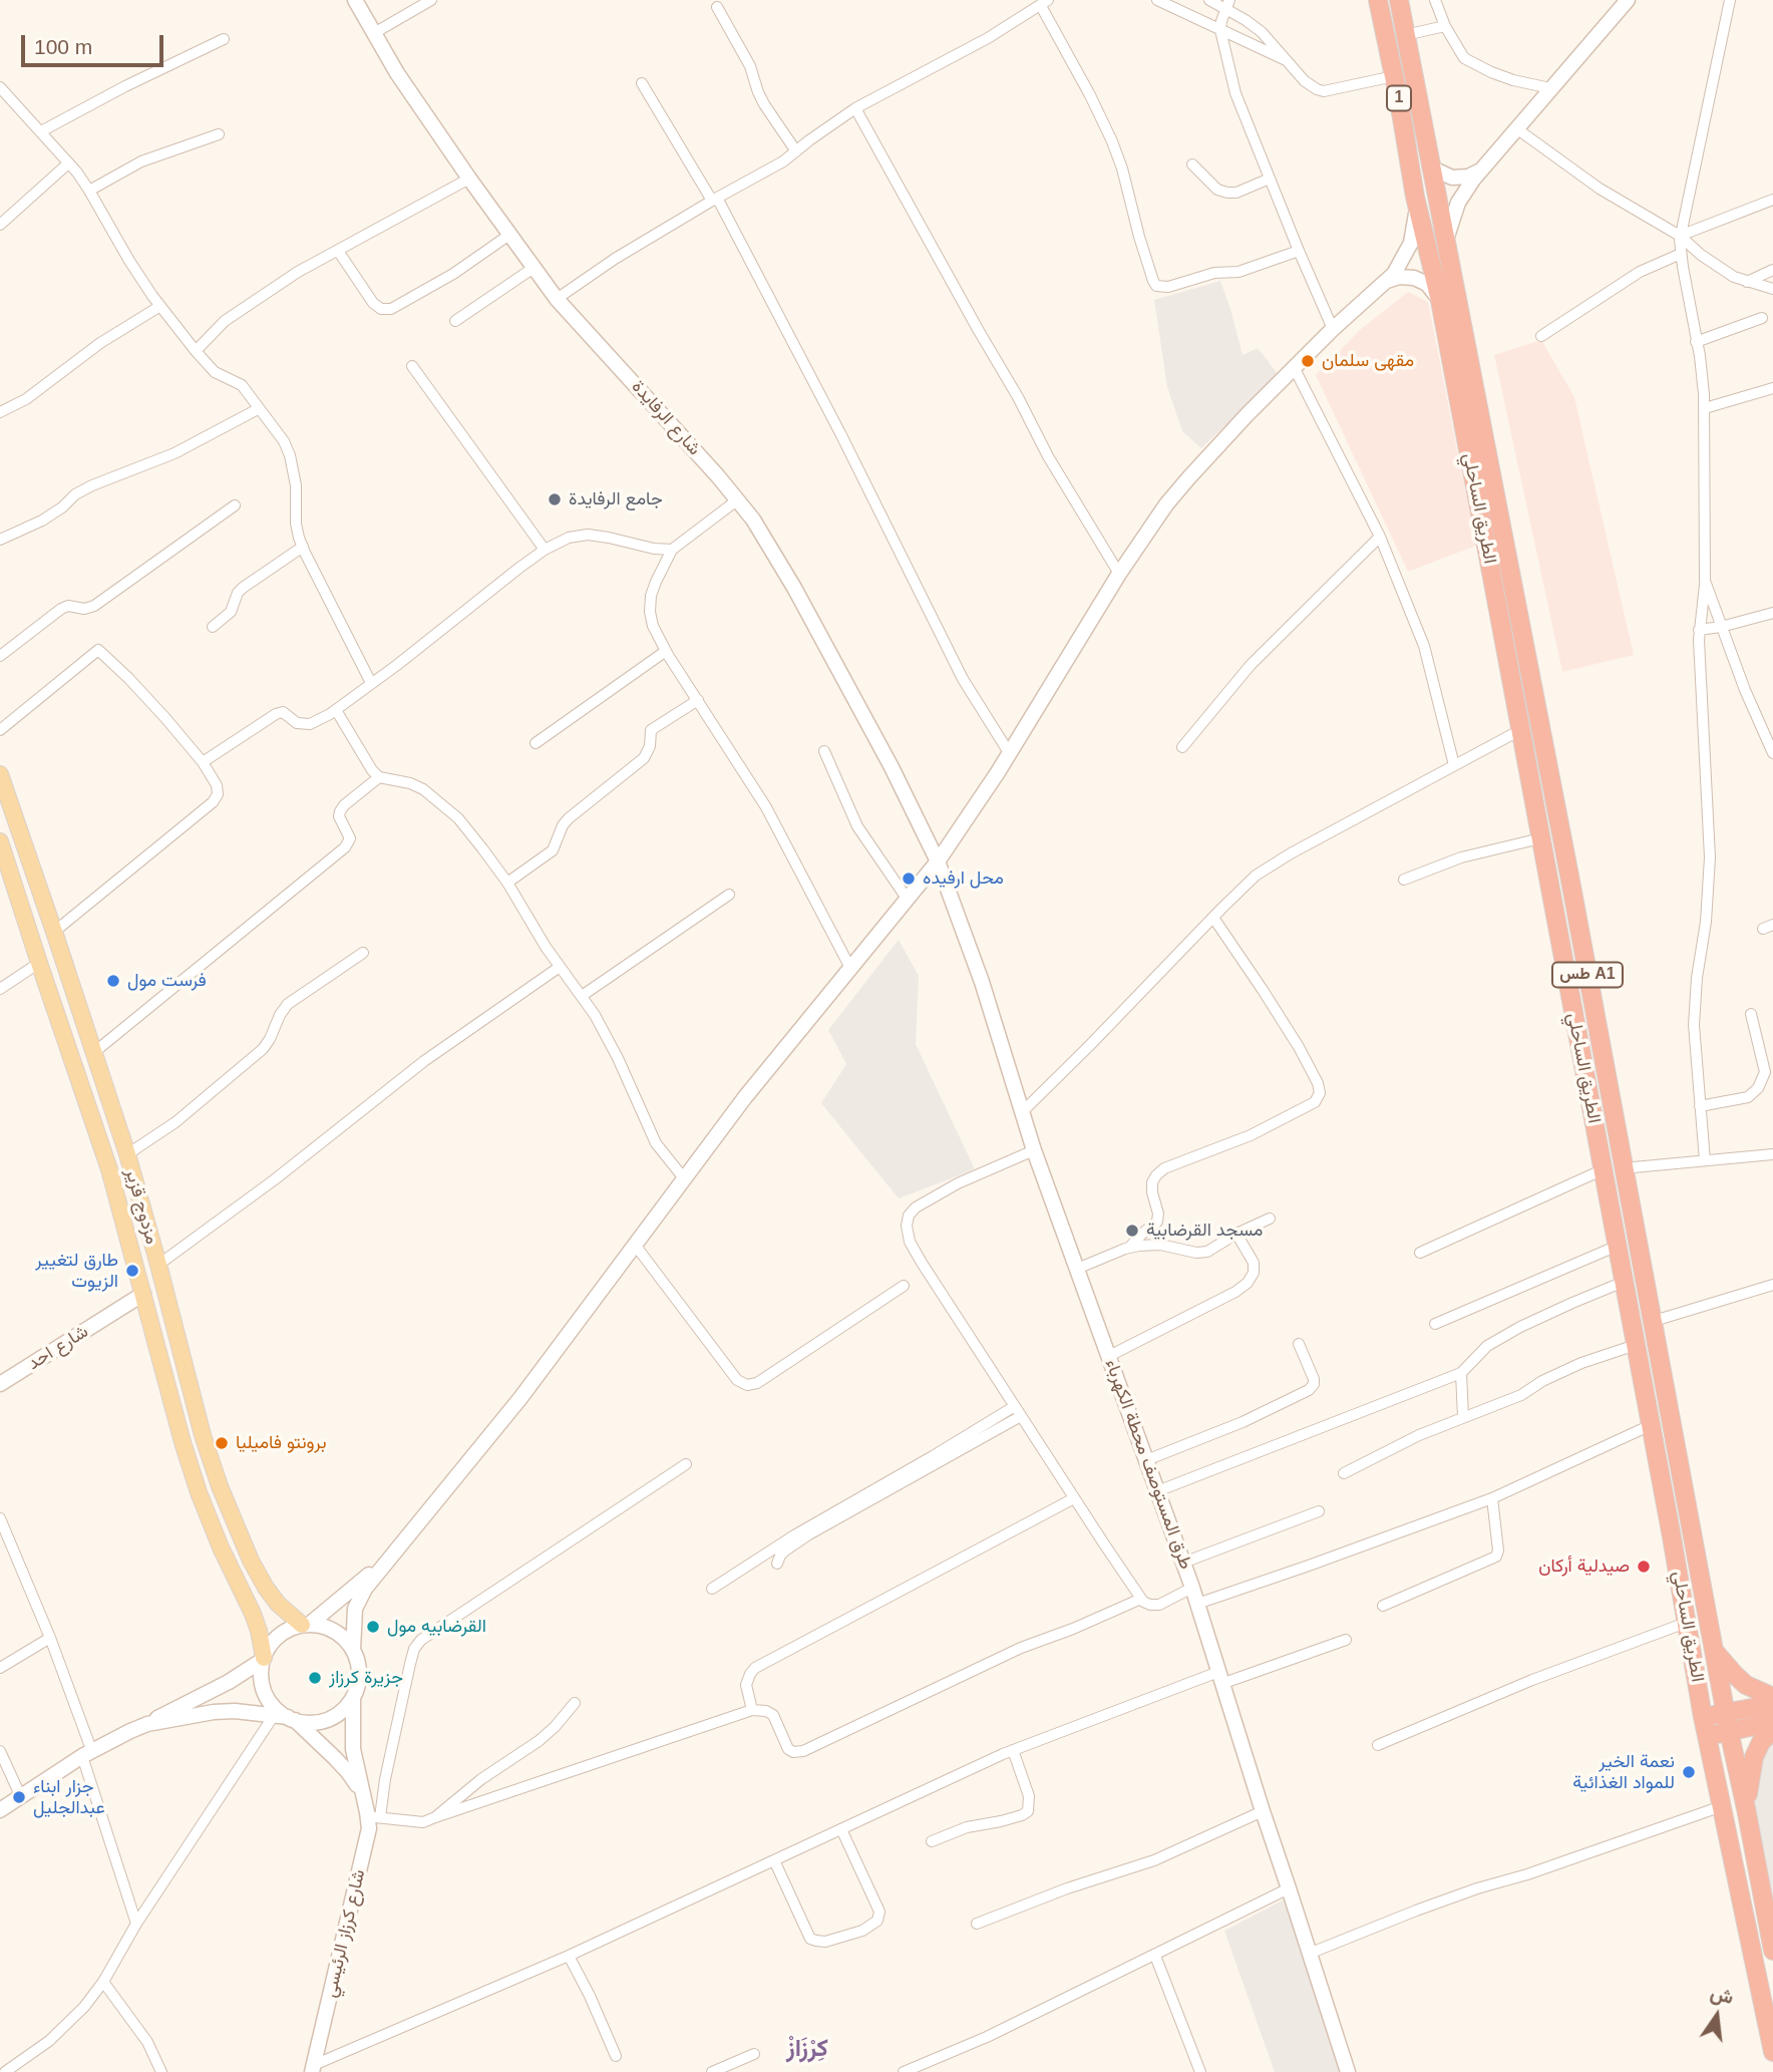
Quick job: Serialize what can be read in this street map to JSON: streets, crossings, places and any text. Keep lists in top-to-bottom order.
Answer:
{
  "streets": {
    "highway": ["1", "الطريق الساحلي", "طس A1"],
    "main road": [
      "شارع الرفايدة",
      "مزدوج قزير",
      "شارع احد",
      "طرق المستوصف محطة الكهرباء",
      "شارع كرزاز الرئيسي"
    ]
  },
  "crossings": [
    ["شارع الرفايدة", "طرق المستوصف محطة الكهرباء"],
    ["مزدوج قزير", "شارع احد"],
    ["مزدوج قزير", "شارع كرزاز الرئيسي"]
  ],
  "districts": ["كِرْزَازْ"],
  "places": [
    "مقهى سلمان",
    "جامع الرفايدة",
    "محل ارفيده",
    "فرست مول",
    "مسجد القرضابية",
    "طارق لتغيير الزيوت",
    "برونتو فاميليا",
    "صيدلية أركان",
    "القرضابيه مول",
    "جزيرة كرزاز",
    "نعمة الخير للمواد الغذائية",
    "جزار ابناء عبدالجليل"
  ],
  "scale_bar": "100 m",
  "north": "top"
}
